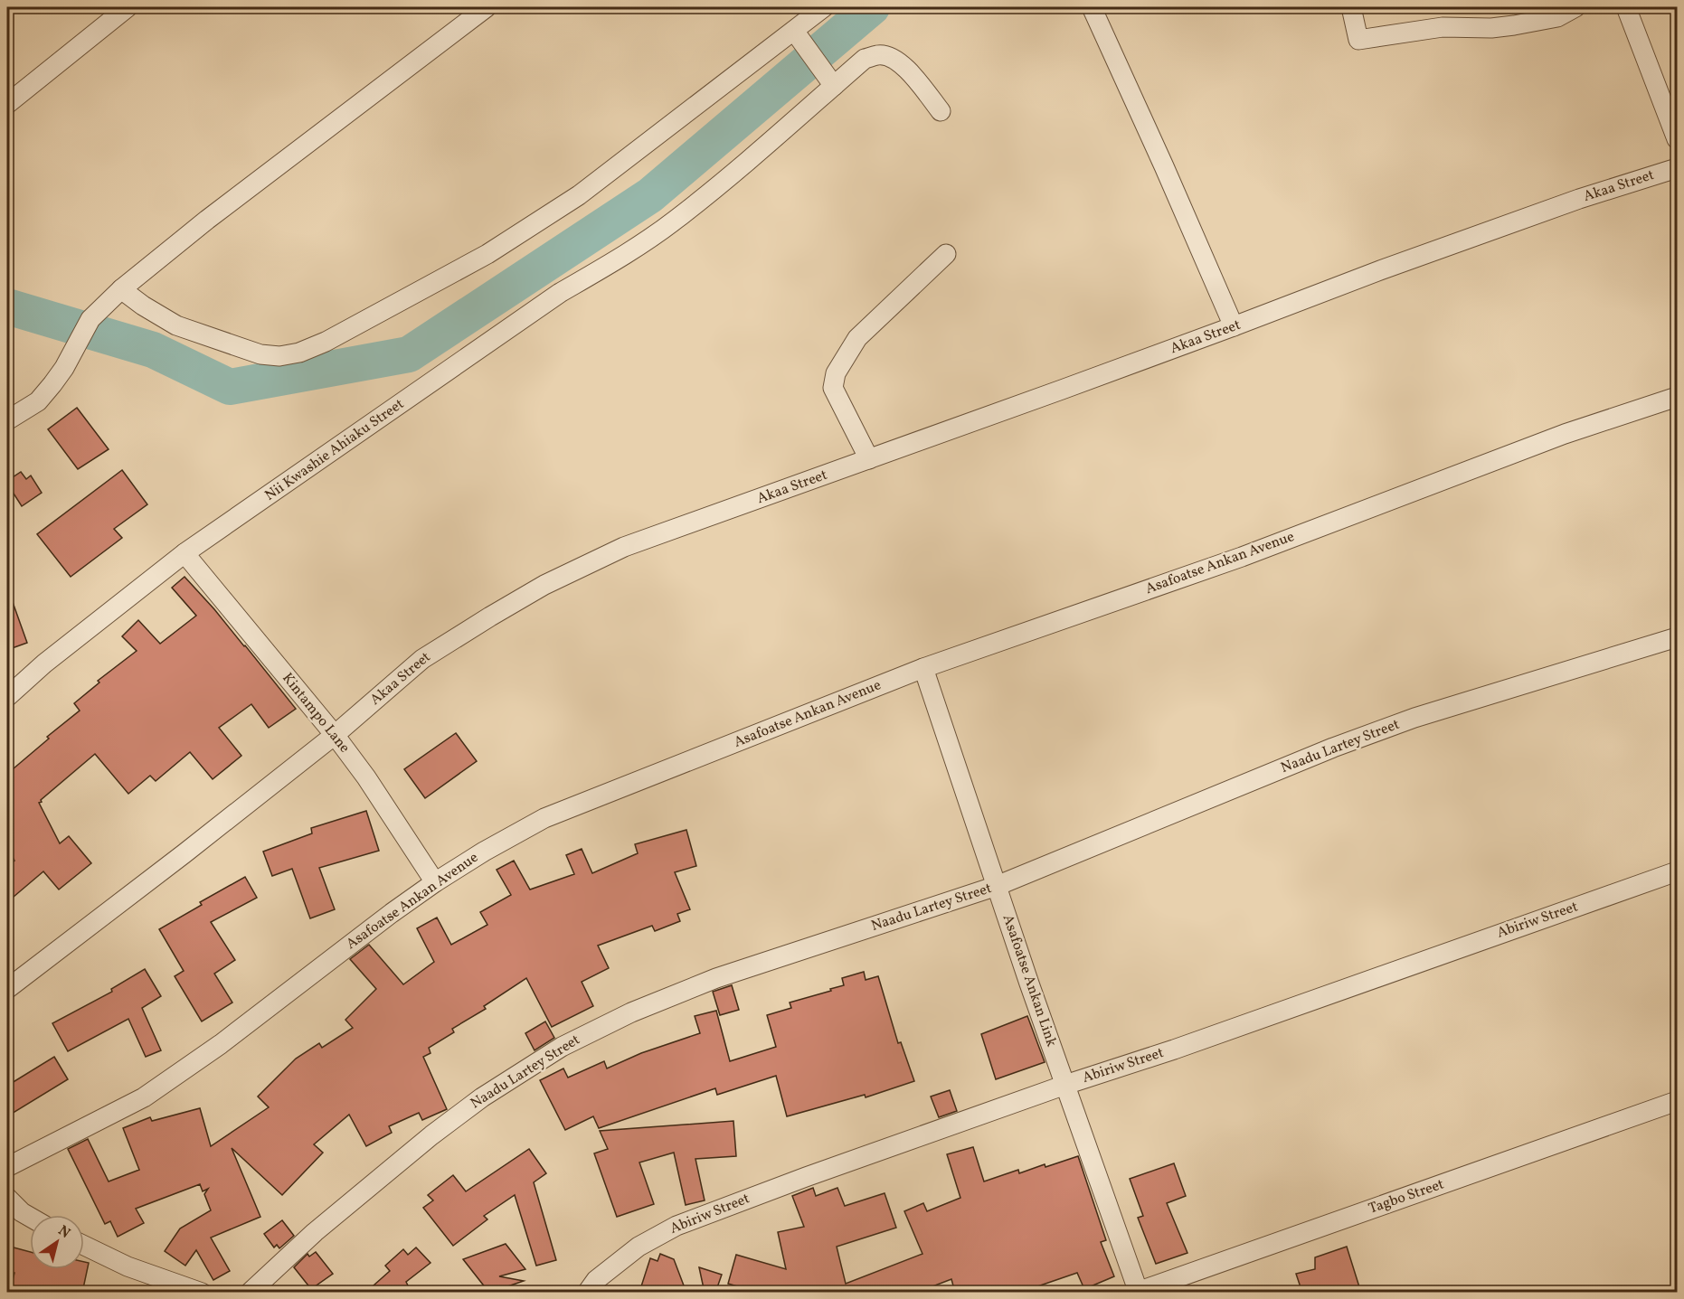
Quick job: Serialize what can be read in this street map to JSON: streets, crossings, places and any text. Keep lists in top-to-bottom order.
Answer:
{
  "streets": {
    "street": [
      "Akaa Street",
      "Nii Kwashie Ahiaku Street",
      "Asafoatse Ankan Avenue",
      "Kintampo Lane",
      "Naadu Lartey Street",
      "Abiriw Street",
      "Asafoatse Ankan Link",
      "Tagbo Street"
    ]
  },
  "crossings": [
    ["Akaa Street", "Kintampo Lane"],
    ["Nii Kwashie Ahiaku Street", "Kintampo Lane"],
    ["Asafoatse Ankan Avenue", "Kintampo Lane"],
    ["Asafoatse Ankan Avenue", "Asafoatse Ankan Link"],
    ["Naadu Lartey Street", "Asafoatse Ankan Link"],
    ["Abiriw Street", "Asafoatse Ankan Link"],
    ["Asafoatse Ankan Link", "Tagbo Street"]
  ],
  "north": "top right"
}
